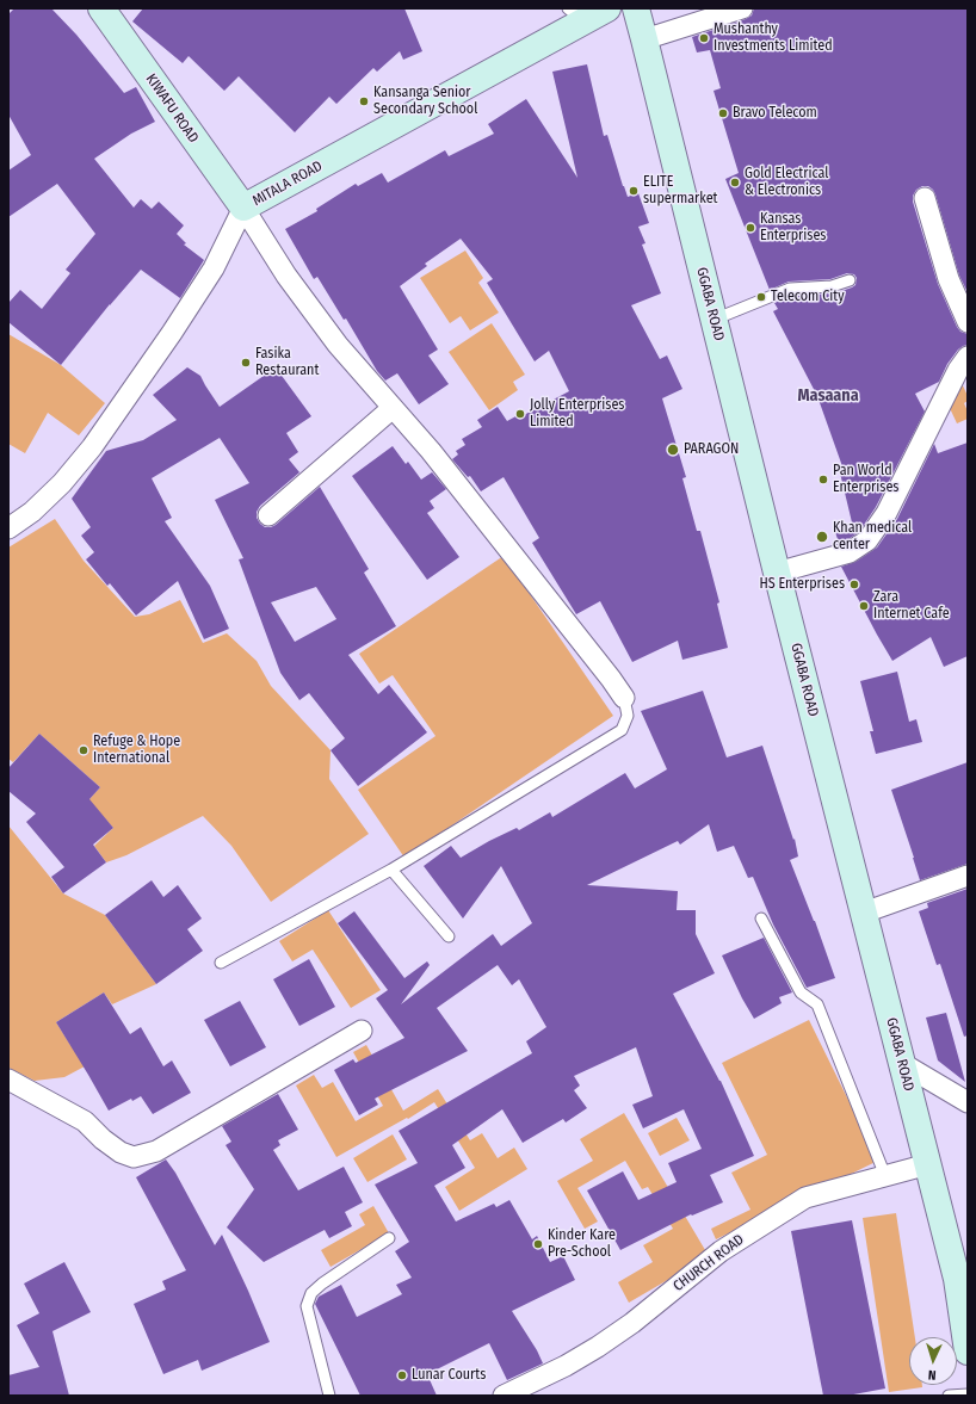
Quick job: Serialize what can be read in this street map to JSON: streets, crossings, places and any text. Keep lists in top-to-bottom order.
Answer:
{
  "streets": {
    "main road": ["KIWAFU ROAD", "MITALA ROAD", "GGABA ROAD"],
    "street": ["CHURCH ROAD"]
  },
  "crossings": [
    ["KIWAFU ROAD", "MITALA ROAD"],
    ["GGABA ROAD", "CHURCH ROAD"]
  ],
  "districts": ["Masaana"],
  "places": [
    "Mushanthy Investments Limited",
    "Kansanga Senior Secondary School",
    "Bravo Telecom",
    "Gold Electrical & Electronics",
    "ELITE supermarket",
    "Kansas Enterprises",
    "Telecom City",
    "Fasika Restaurant",
    "Jolly Enterprises Limited",
    "PARAGON",
    "Pan World Enterprises",
    "Khan medical center",
    "HS Enterprises",
    "Zara Internet Cafe",
    "Refuge & Hope International",
    "Kinder Kare Pre-School",
    "Lunar Courts"
  ],
  "north": "bottom"
}
